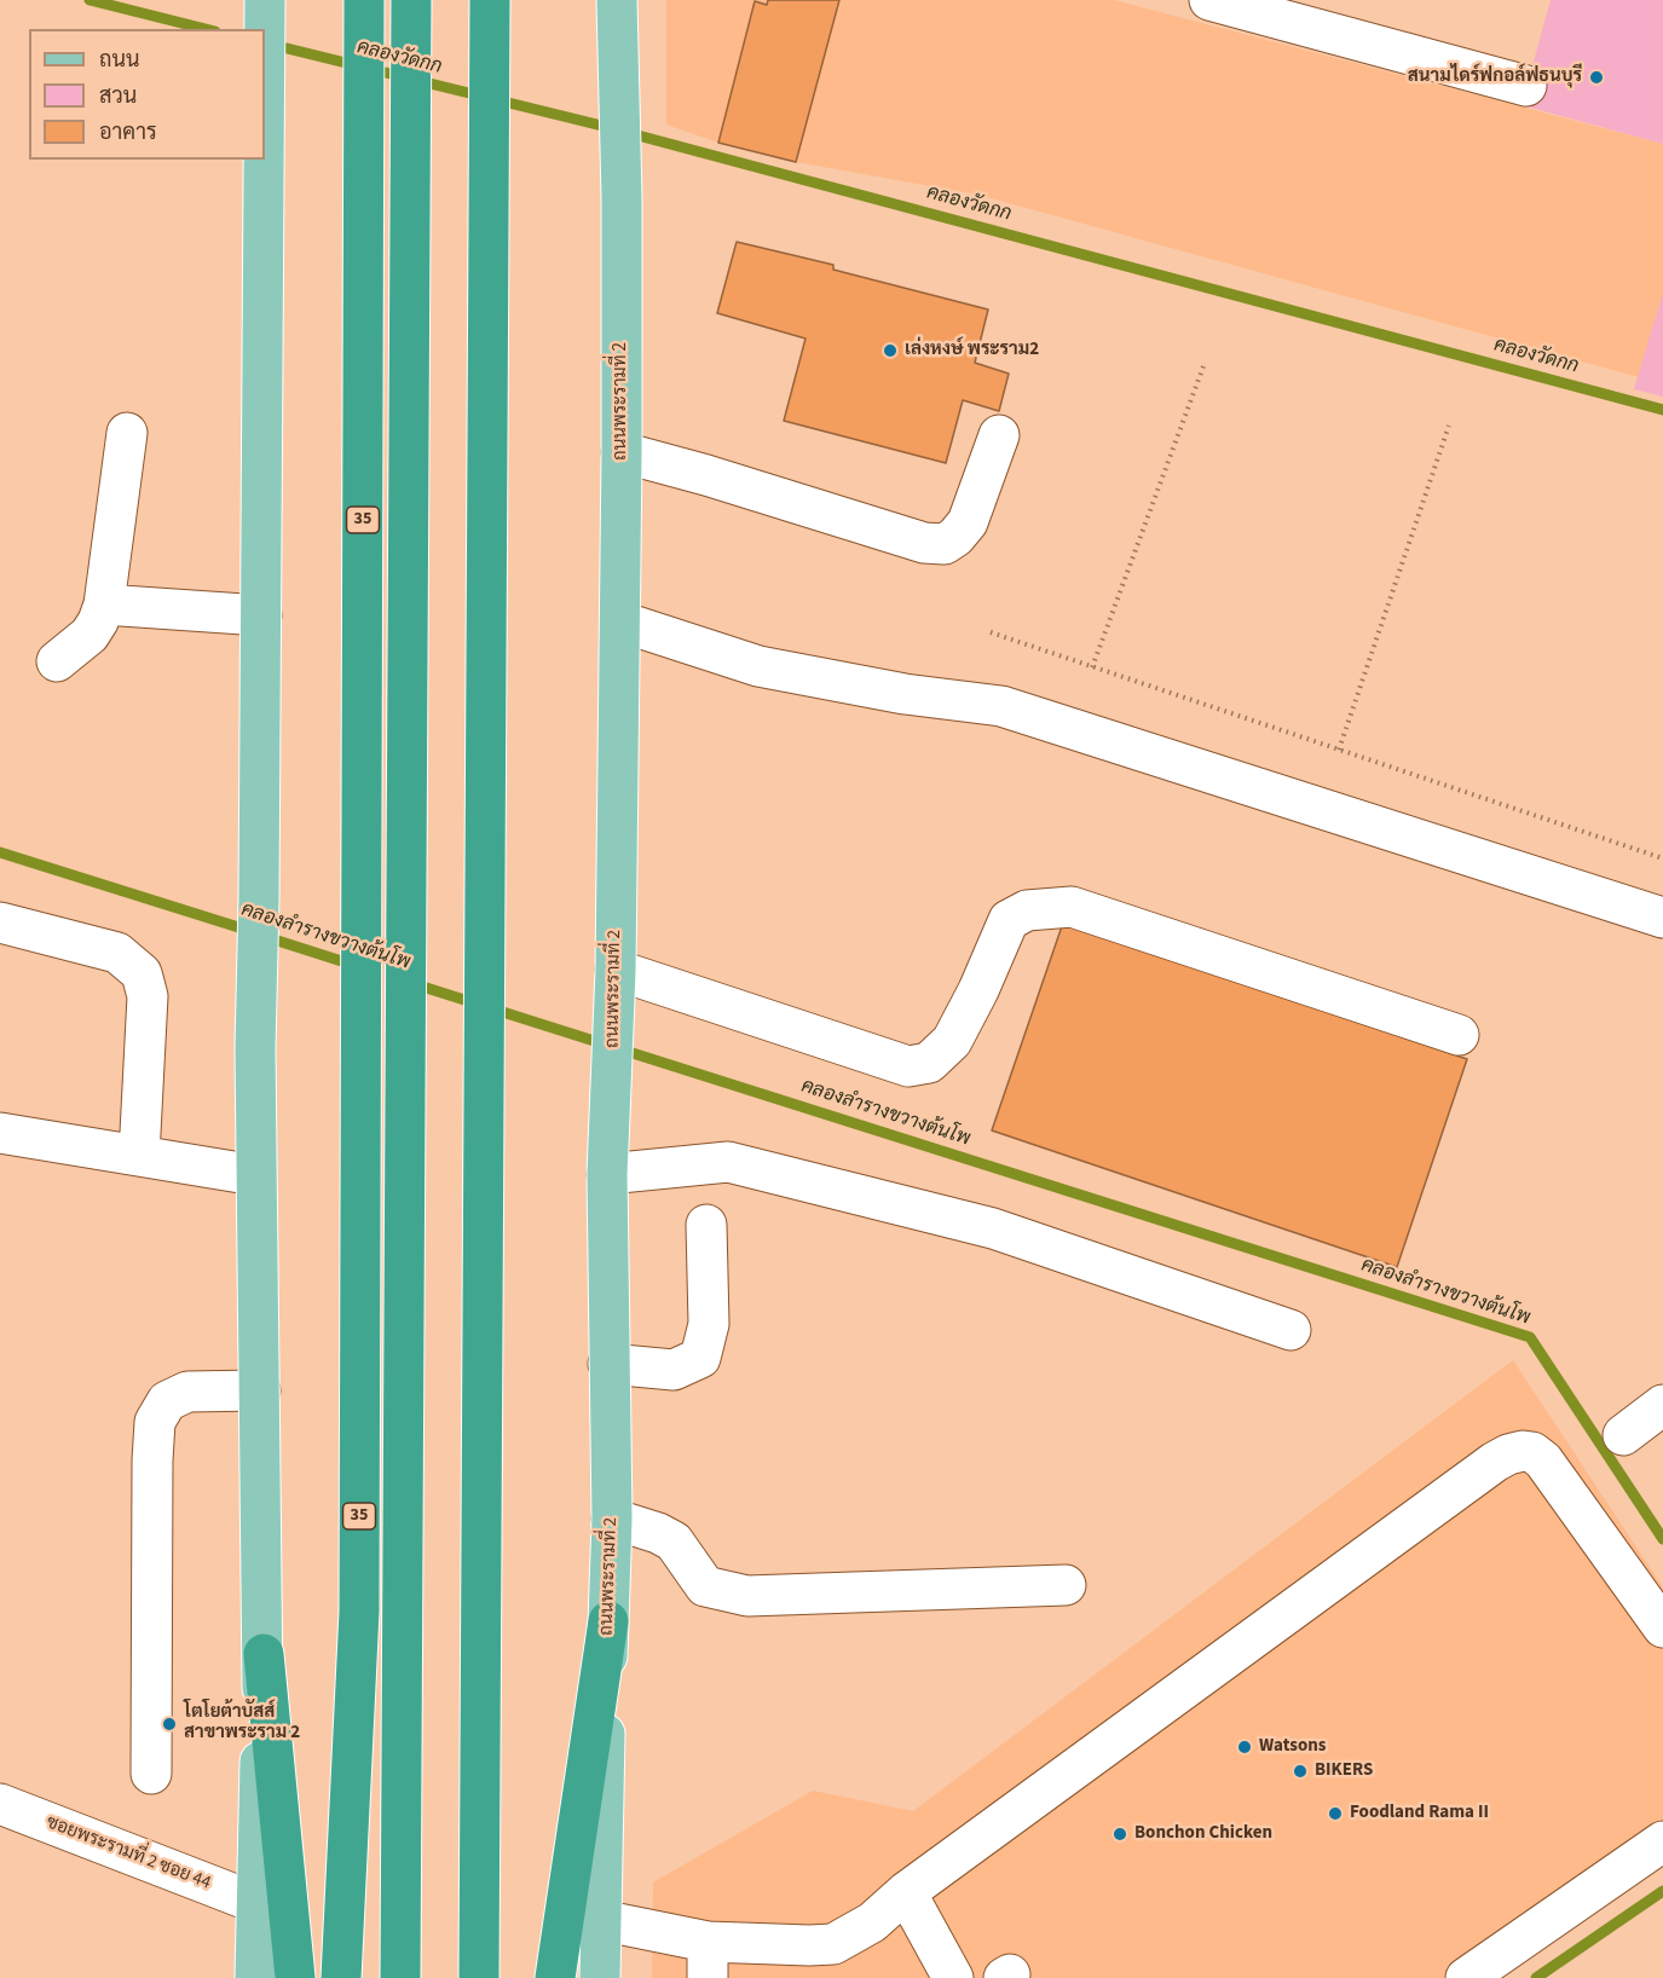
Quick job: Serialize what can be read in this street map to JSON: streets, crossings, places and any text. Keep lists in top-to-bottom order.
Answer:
{
  "streets": {
    "highway": ["35"],
    "main road": ["ถนนพระรามที่ 2"],
    "street": ["ซอยพระรามที่ 2 ซอย 44"]
  },
  "water": ["คลองวัดกก", "คลองลำรางขวางต้นโพ"],
  "places": [
    "สนามไดร์ฟกอล์ฟธนบุรี",
    "เล่งหงษ์ พระราม2",
    "โตโยต้าบัสส์ สาขาพระราม 2",
    "Watsons",
    "BIKERS",
    "Foodland Rama II",
    "Bonchon Chicken"
  ],
  "legend": ["ถนน", "สวน", "อาคาร"]
}
